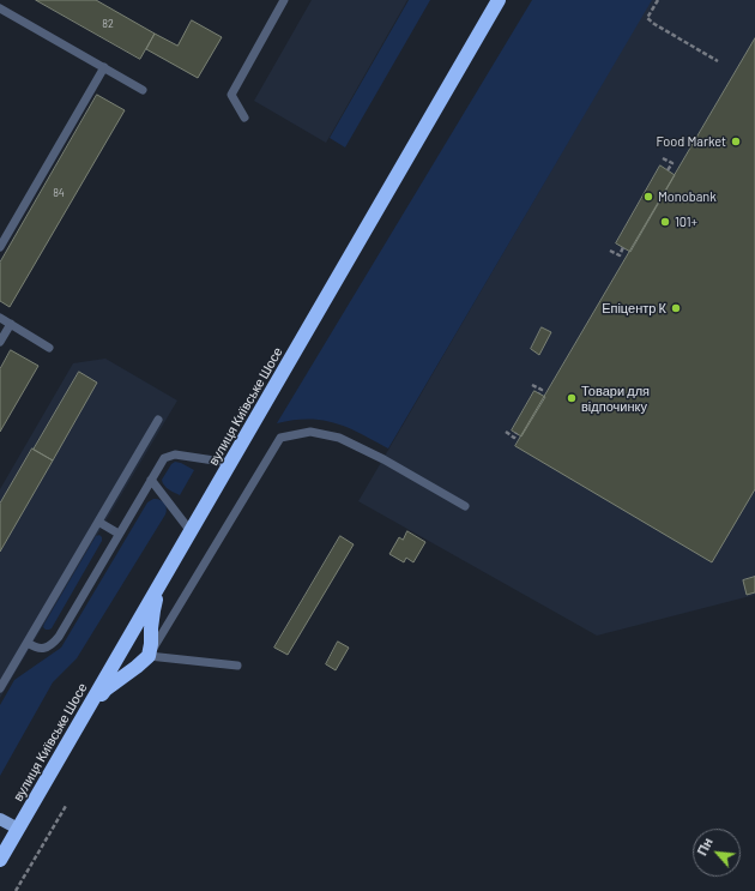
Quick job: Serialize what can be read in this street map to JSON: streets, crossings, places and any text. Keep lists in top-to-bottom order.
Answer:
{
  "streets": {
    "highway": ["вулиця Київське Шосе"]
  },
  "places": [
    "Food Market",
    "Monobank",
    "101+",
    "Епіцентр К",
    "Товари для відпочинку"
  ],
  "house_numbers": ["82", "84"],
  "north": "top left"
}
